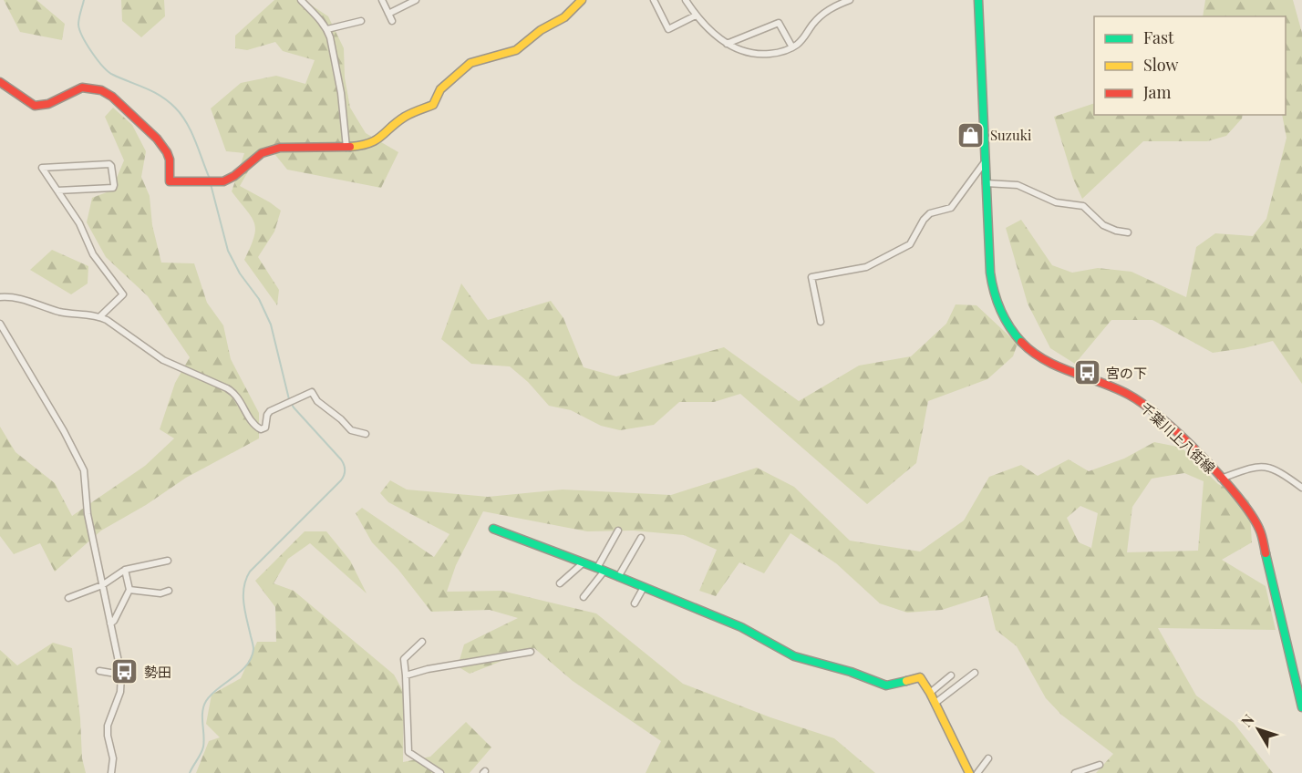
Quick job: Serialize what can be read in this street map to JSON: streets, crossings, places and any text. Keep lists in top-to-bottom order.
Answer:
{
  "streets": {
    "street": ["千葉川上八街線"]
  },
  "places": {
    "shop": ["Suzuki"],
    "bus stop": ["宮の下", "勢田"]
  },
  "legend": ["Fast", "Slow", "Jam"],
  "north": "top left"
}
